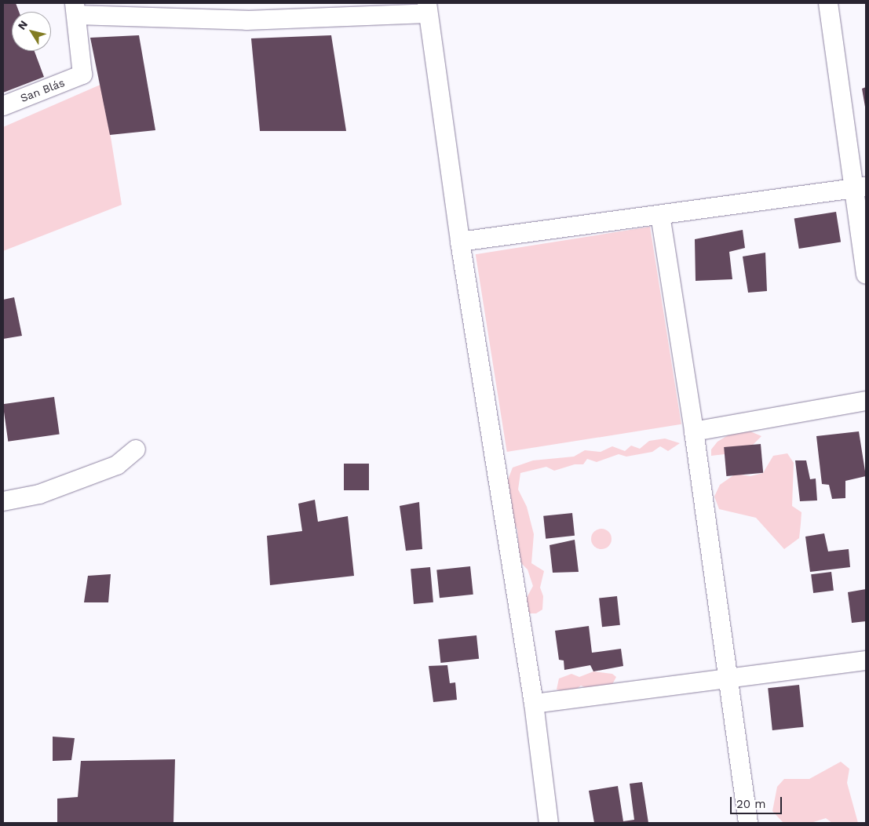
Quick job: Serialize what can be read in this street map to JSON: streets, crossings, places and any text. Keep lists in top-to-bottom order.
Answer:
{
  "streets": {
    "street": ["San Blás"]
  },
  "scale_bar": "20 m",
  "north": "top left"
}
